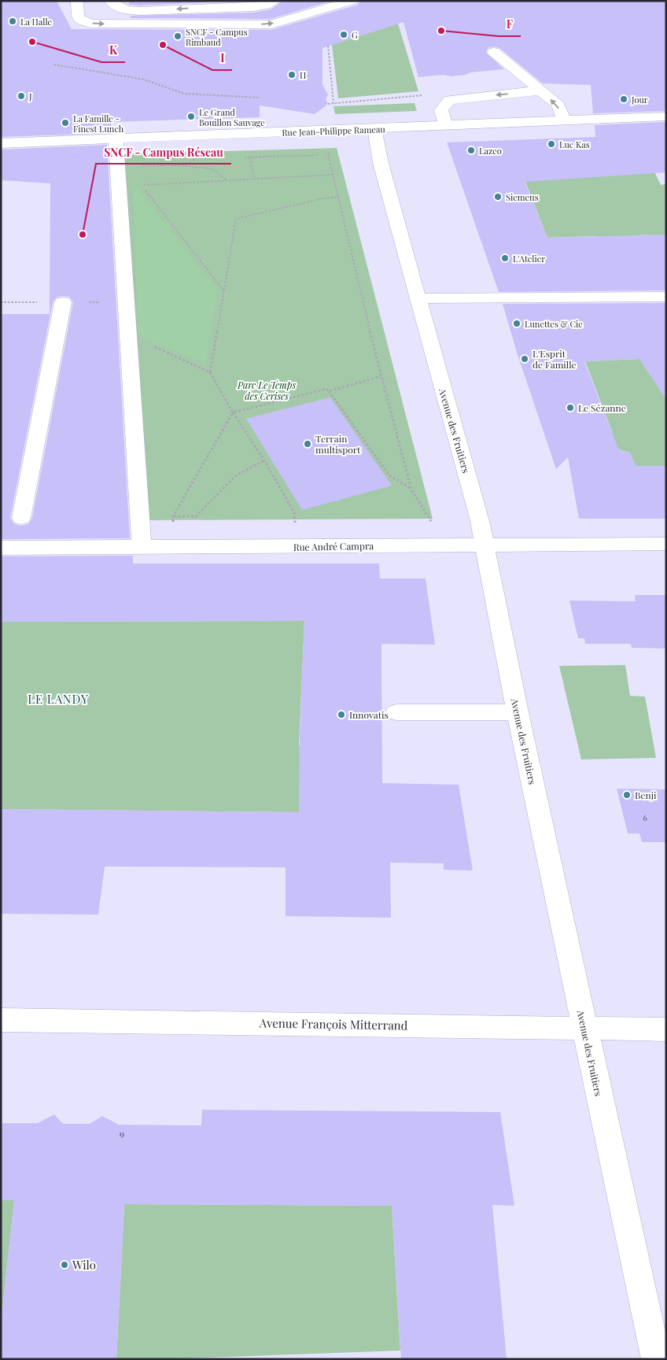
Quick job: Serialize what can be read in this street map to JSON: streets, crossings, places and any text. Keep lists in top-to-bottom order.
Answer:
{
  "streets": {
    "street": [
      "Rue Jean-Philippe Rameau",
      "Avenue des Fruitiers",
      "Rue André Campra",
      "Avenue François Mitterrand"
    ]
  },
  "crossings": [
    ["Rue Jean-Philippe Rameau", "Avenue des Fruitiers"],
    ["Avenue des Fruitiers", "Rue André Campra"],
    ["Avenue des Fruitiers", "Avenue François Mitterrand"]
  ],
  "districts": ["LE LANDY"],
  "parks": ["Parc Le Temps des Cerises"],
  "places": [
    "La Halle",
    "F",
    "G",
    "SNCF - Campus Rimbaud",
    "K",
    "I",
    "H",
    "J",
    "Jour",
    "Le Grand Bouillon Sauvage",
    "La Famille - Finest Lunch",
    "Luc Kas",
    "Lazeo",
    "Siemens",
    "SNCF - Campus Réseau",
    "L'Atelier",
    "Lunettes & Cie",
    "L'Esprit de Famille",
    "Le Sézanne",
    "Terrain multisport",
    "Innovatis",
    "Benji",
    "Wilo"
  ],
  "house_numbers": ["6", "9"]
}
